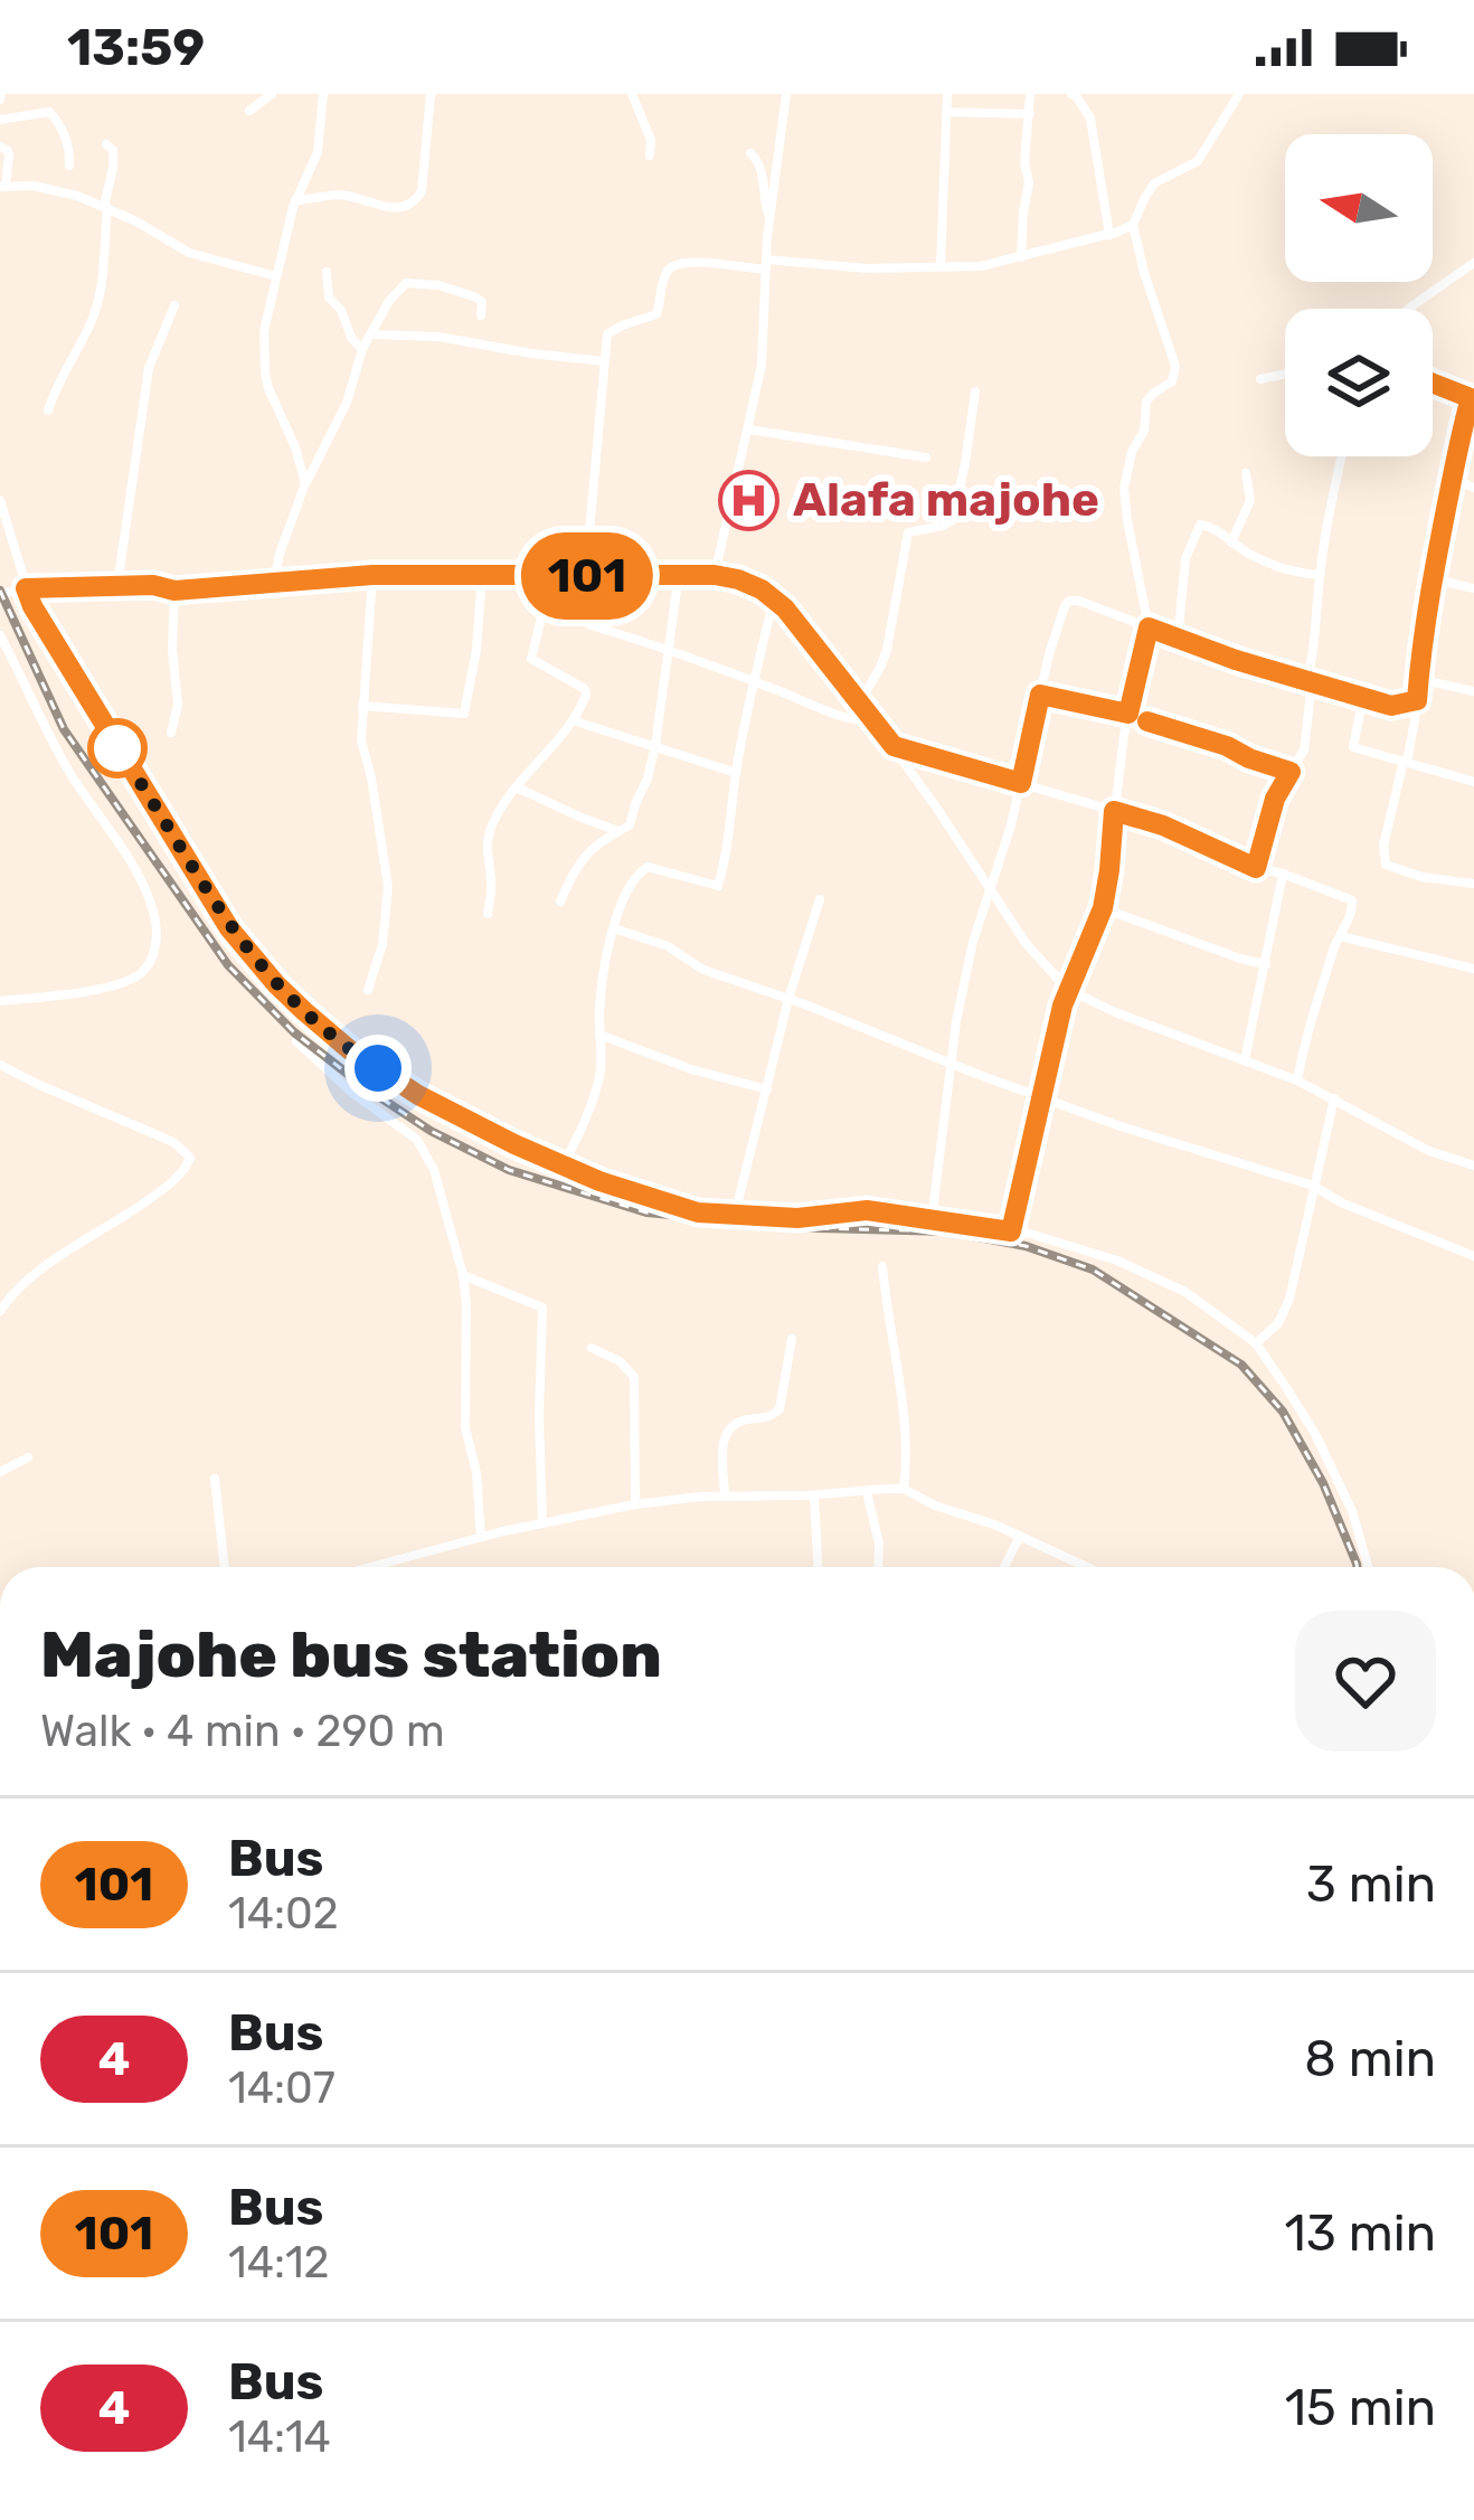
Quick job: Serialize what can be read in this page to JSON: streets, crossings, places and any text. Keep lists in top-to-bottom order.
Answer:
{
  "places": {
    "hospital": ["Alafa majohe"]
  },
  "lines": ["bus line 101"],
  "north": "left",
  "page": {
    "status": "13:59",
    "on_map": "101",
    "heading": ["Majohe bus station", "Walk · 4 min · 290 m"],
    "list": [
      {
        "mark": "101",
        "name": "Bus",
        "note": "14:02",
        "value": "3 min"
      },
      {
        "mark": "4",
        "name": "Bus",
        "note": "14:07",
        "value": "8 min"
      },
      {
        "mark": "101",
        "name": "Bus",
        "note": "14:12",
        "value": "13 min"
      },
      {
        "mark": "4",
        "name": "Bus",
        "note": "14:14",
        "value": "15 min"
      }
    ]
  }
}
